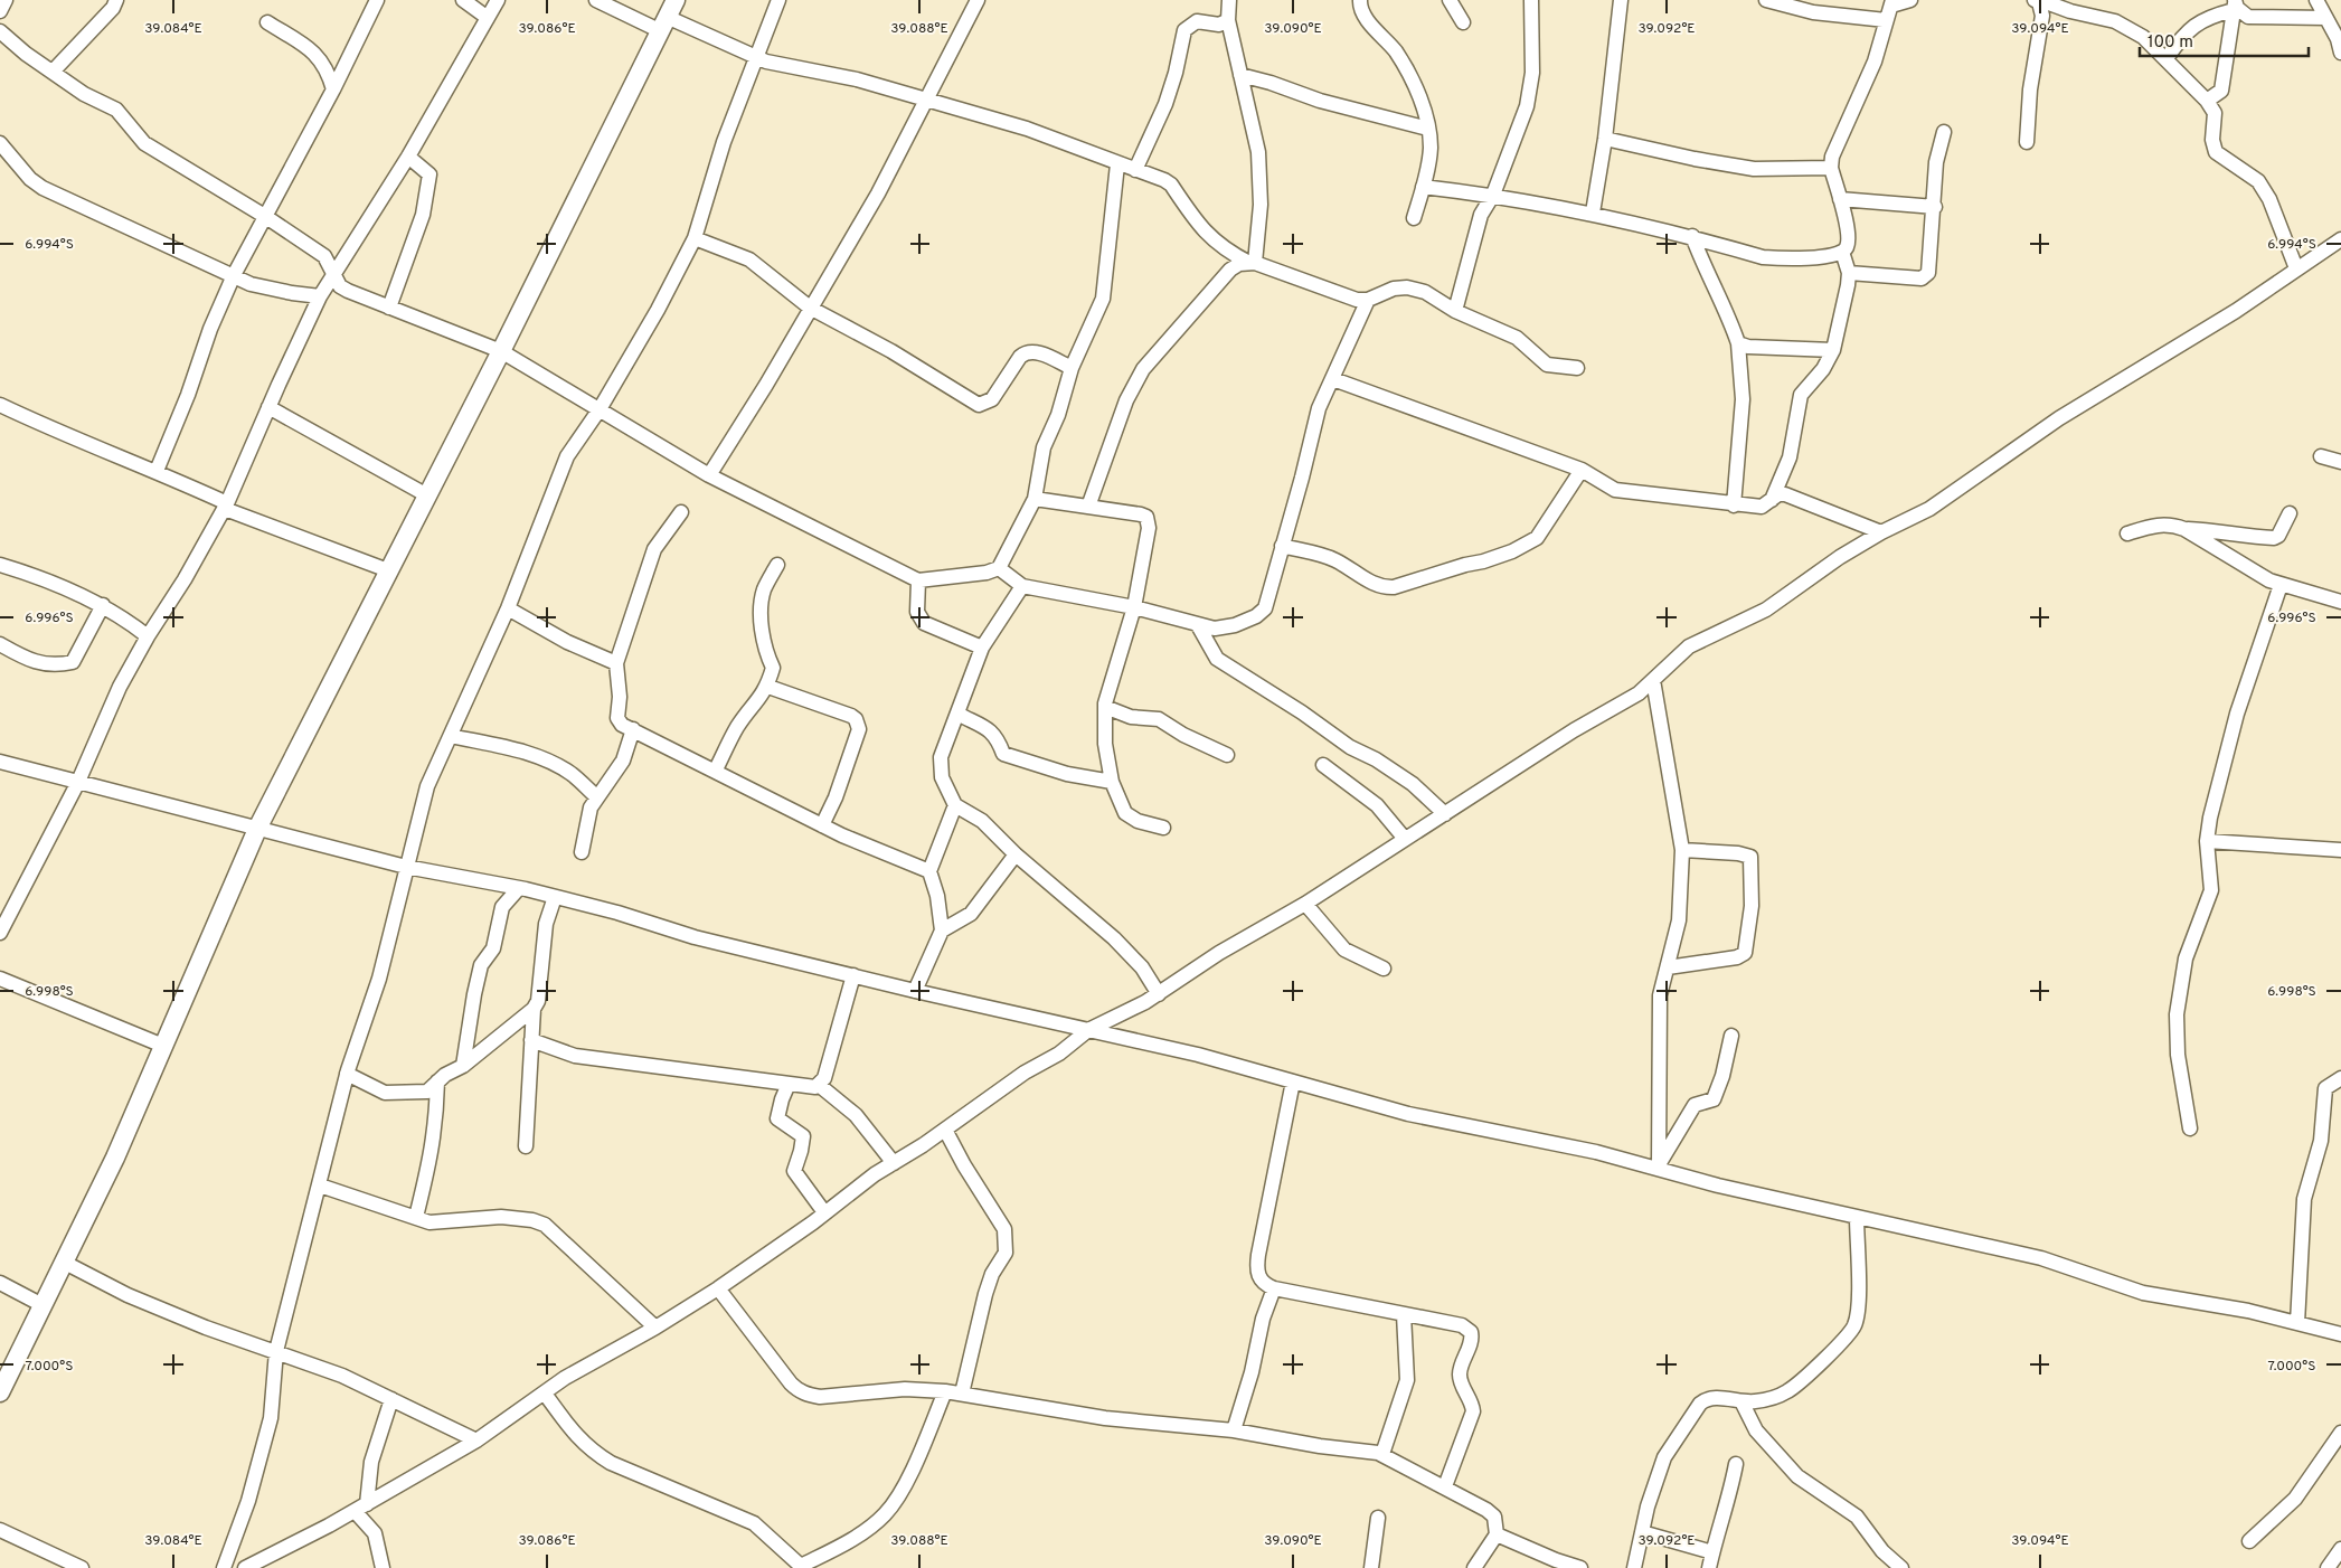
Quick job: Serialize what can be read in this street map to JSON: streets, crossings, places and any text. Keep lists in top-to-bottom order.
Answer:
{
  "scale_bar": "100 m",
  "coordinates": [
    "39.084°E",
    "39.086°E",
    "39.088°E",
    "39.090°E",
    "39.092°E",
    "39.094°E",
    "6.994°S",
    "6.996°S",
    "6.998°S",
    "7.000°S"
  ]
}
